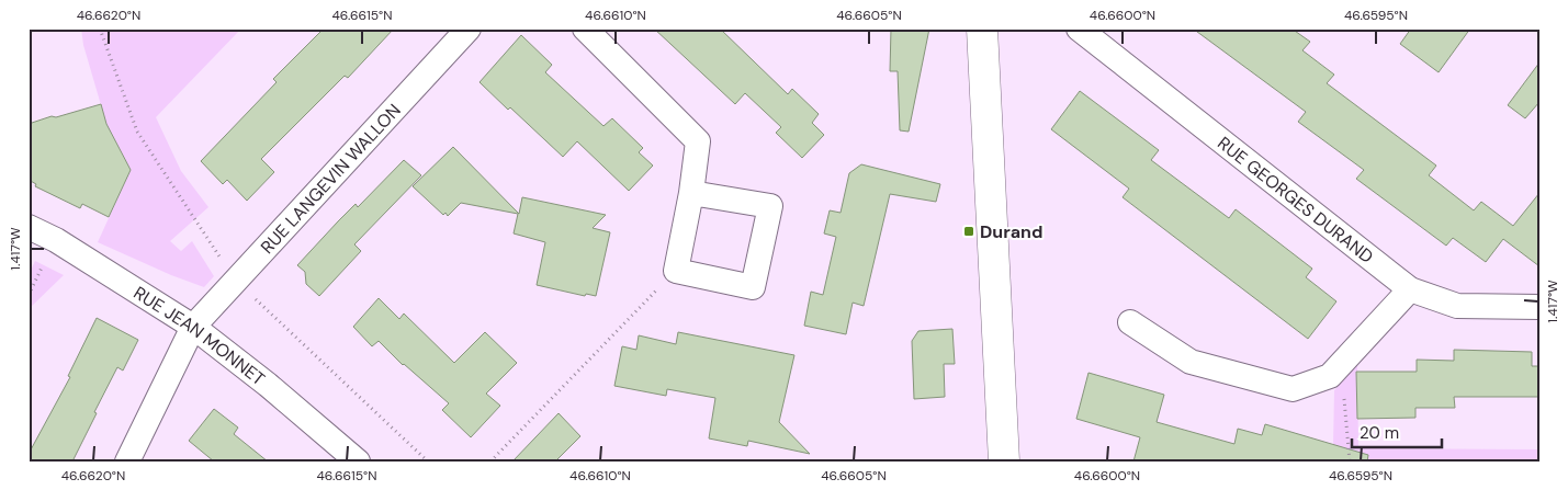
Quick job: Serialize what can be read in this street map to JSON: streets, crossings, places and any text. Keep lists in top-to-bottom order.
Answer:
{
  "streets": {
    "street": ["RUE LANGEVIN WALLON", "RUE GEORGES DURAND", "RUE JEAN MONNET"]
  },
  "crossings": [
    ["RUE LANGEVIN WALLON", "RUE JEAN MONNET"]
  ],
  "places": {
    "transit": ["Durand"]
  },
  "scale_bar": "20 m",
  "coordinates": [
    "46.6620°N",
    "46.6615°N",
    "46.6610°N",
    "46.6605°N",
    "46.6600°N",
    "46.6595°N",
    "1.417°W"
  ]
}
